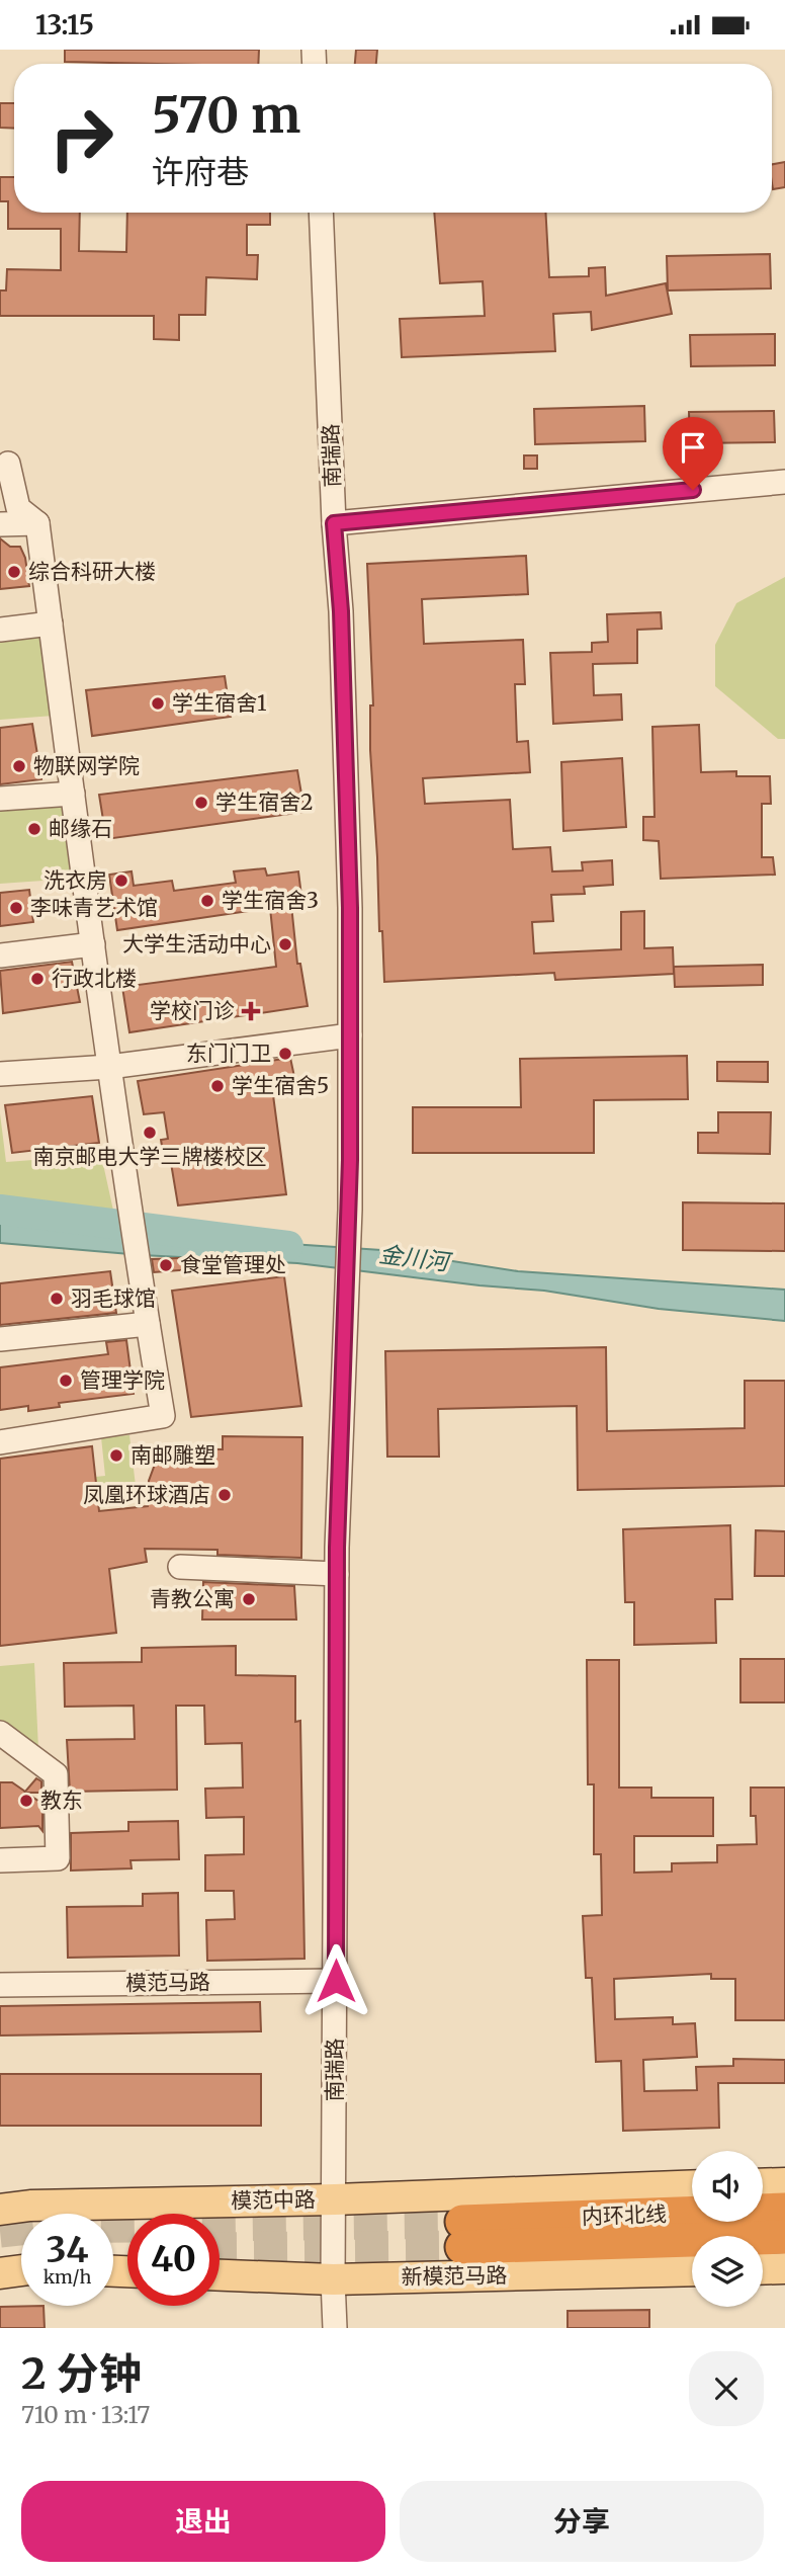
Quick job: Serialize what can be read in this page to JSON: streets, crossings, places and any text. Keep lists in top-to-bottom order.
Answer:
{
  "streets": {
    "highway": ["内环北线"],
    "main road": ["模范中路", "新模范马路"],
    "street": ["南瑞路", "模范马路"]
  },
  "crossings": [
    ["南瑞路", "模范马路"],
    ["南瑞路", "模范中路"],
    ["南瑞路", "新模范马路"]
  ],
  "water": ["金川河"],
  "places": {
    "other": [
      "综合科研大楼",
      "学生宿舍1",
      "物联网学院",
      "学生宿舍2",
      "邮缘石",
      "洗衣房",
      "学生宿舍3",
      "李味青艺术馆",
      "大学生活动中心",
      "行政北楼",
      "东门门卫",
      "学生宿舍5",
      "南京邮电大学三牌楼校区",
      "食堂管理处",
      "羽毛球馆",
      "管理学院",
      "南邮雕塑",
      "凤凰环球酒店",
      "青教公寓",
      "教东"
    ],
    "health": ["学校门诊"]
  },
  "page": {
    "status": "13:15",
    "turn": ["570 m", "许府巷"],
    "speed": "34 km/h",
    "limit": "40",
    "heading": ["2 分钟", "710 m · 13:17"],
    "buttons": ["退出", "分享"]
  }
}
